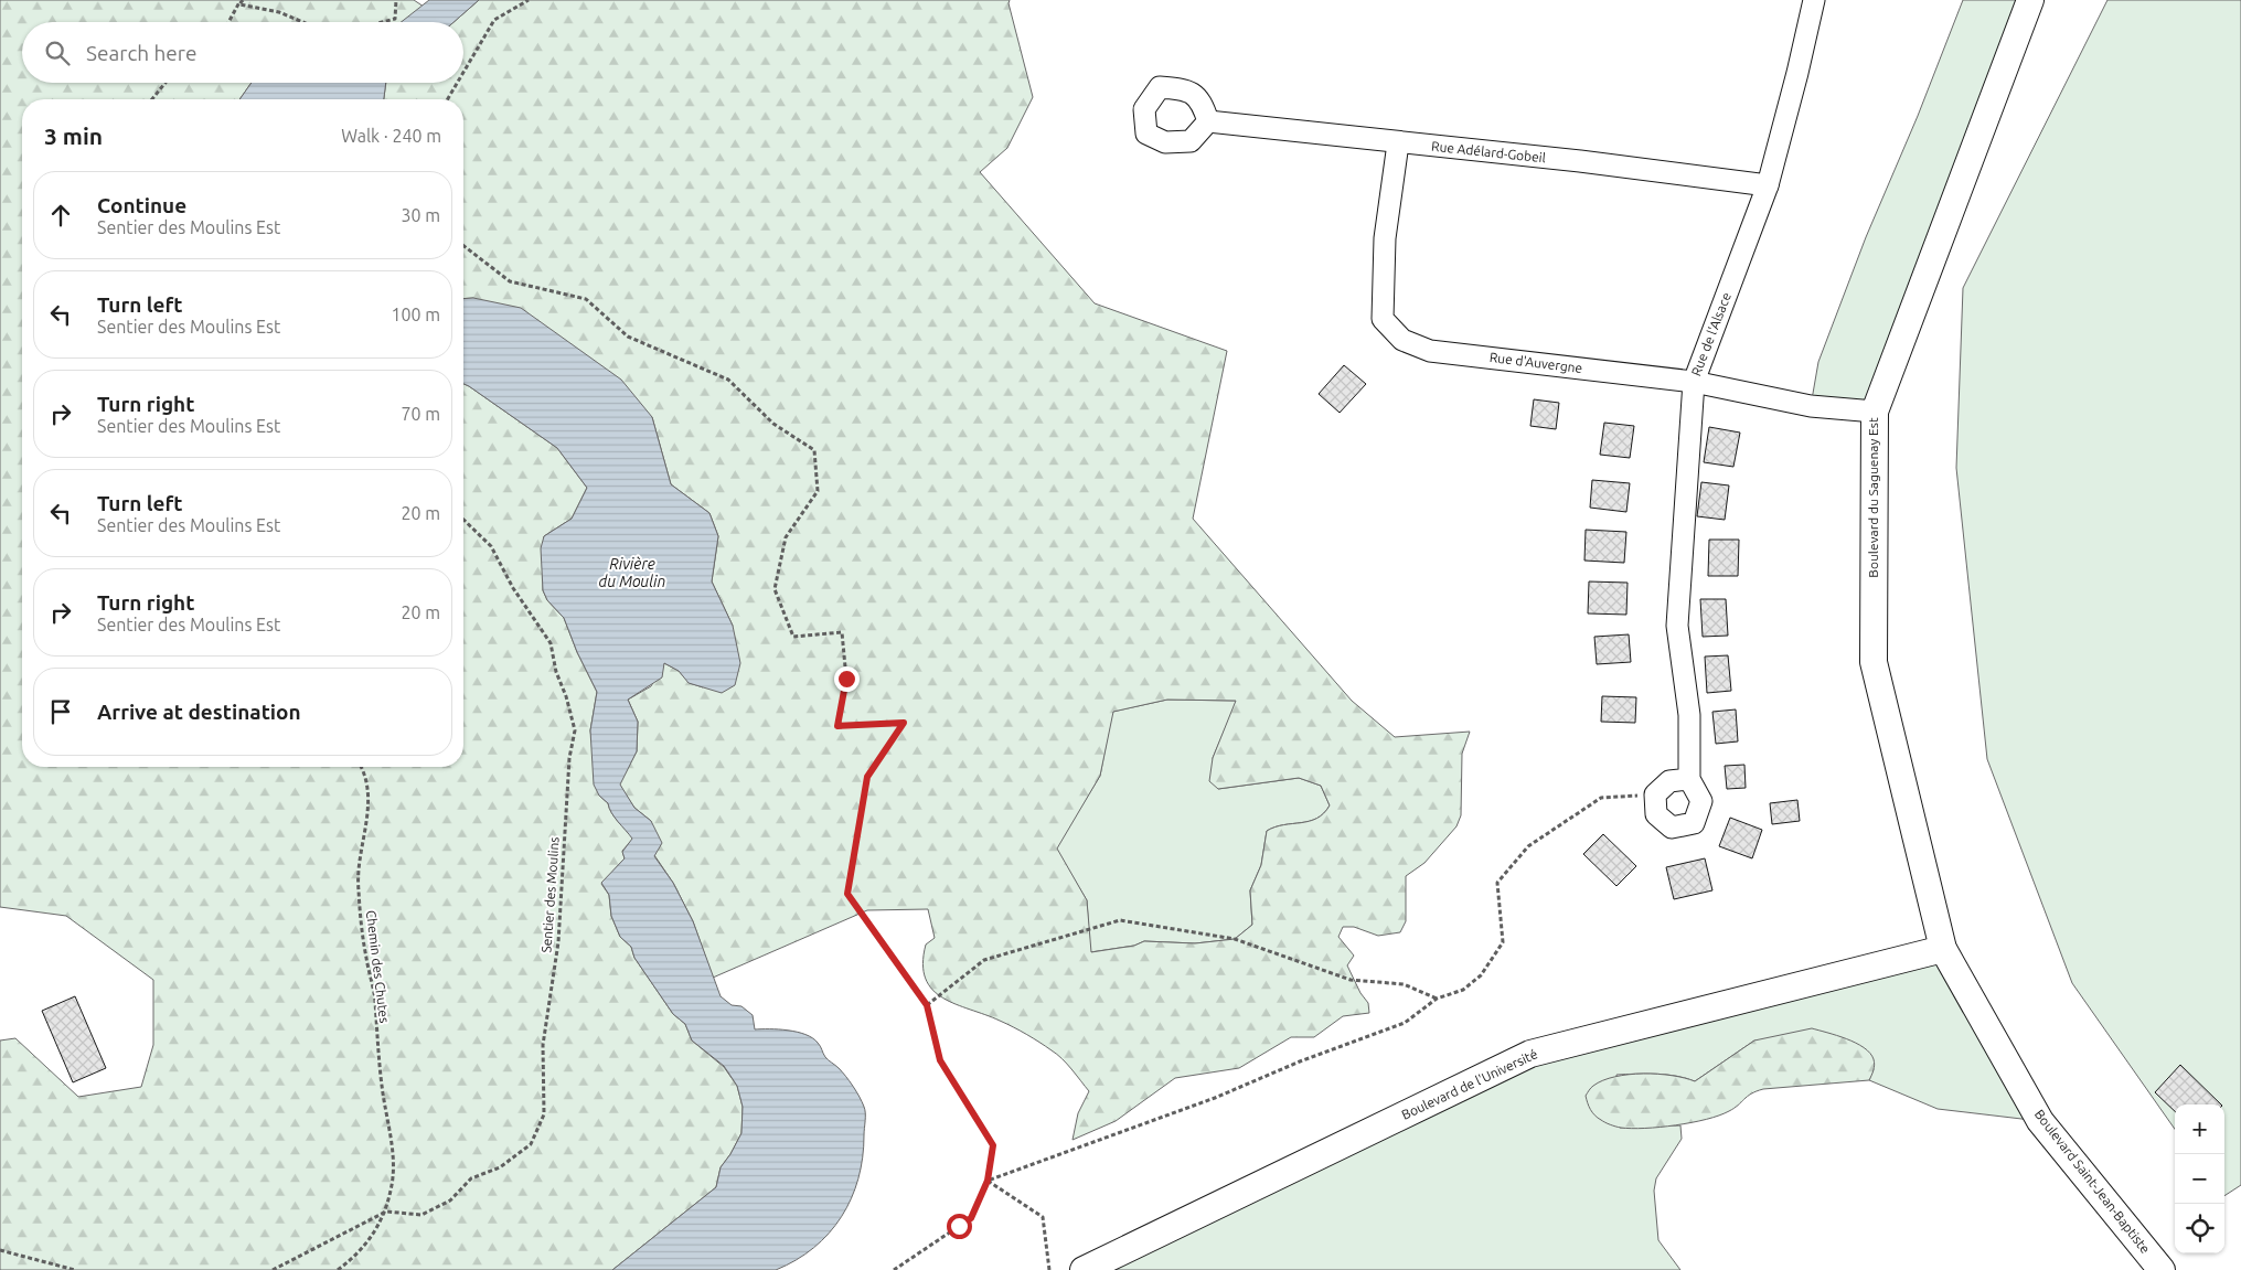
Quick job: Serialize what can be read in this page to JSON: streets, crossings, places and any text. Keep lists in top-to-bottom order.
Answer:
{
  "streets": {
    "main road": ["Boulevard du Saguenay Est", "Boulevard de l'Université", "Boulevard Saint-Jean-Baptiste"],
    "street": ["Rue Adélard-Gobeil", "Rue de l'Alsace", "Rue d'Auvergne"],
    "path": ["Sentier des Moulins", "Chemin des Chutes"]
  },
  "crossings": [
    ["Rue Adélard-Gobeil", "Rue de l'Alsace"],
    ["Rue Adélard-Gobeil", "Rue d'Auvergne"],
    ["Rue de l'Alsace", "Rue d'Auvergne"],
    ["Rue d'Auvergne", "Boulevard du Saguenay Est"],
    ["Boulevard du Saguenay Est", "Boulevard de l'Université"],
    ["Boulevard du Saguenay Est", "Boulevard Saint-Jean-Baptiste"],
    ["Sentier des Moulins", "Chemin des Chutes"],
    ["Boulevard de l'Université", "Boulevard Saint-Jean-Baptiste"]
  ],
  "water": ["Rivière du Moulin"],
  "page": {
    "search": "Search here",
    "heading": ["3 min", "Walk · 240 m"],
    "list": [
      ["Continue", "Sentier des Moulins Est", "30 m"],
      ["Turn left", "Sentier des Moulins Est", "100 m"],
      ["Turn right", "Sentier des Moulins Est", "70 m"],
      ["Turn left", "Sentier des Moulins Est", "20 m"],
      ["Turn right", "Sentier des Moulins Est", "20 m"],
      "Arrive at destination"
    ],
    "map_buttons": ["+", "−"]
  }
}
